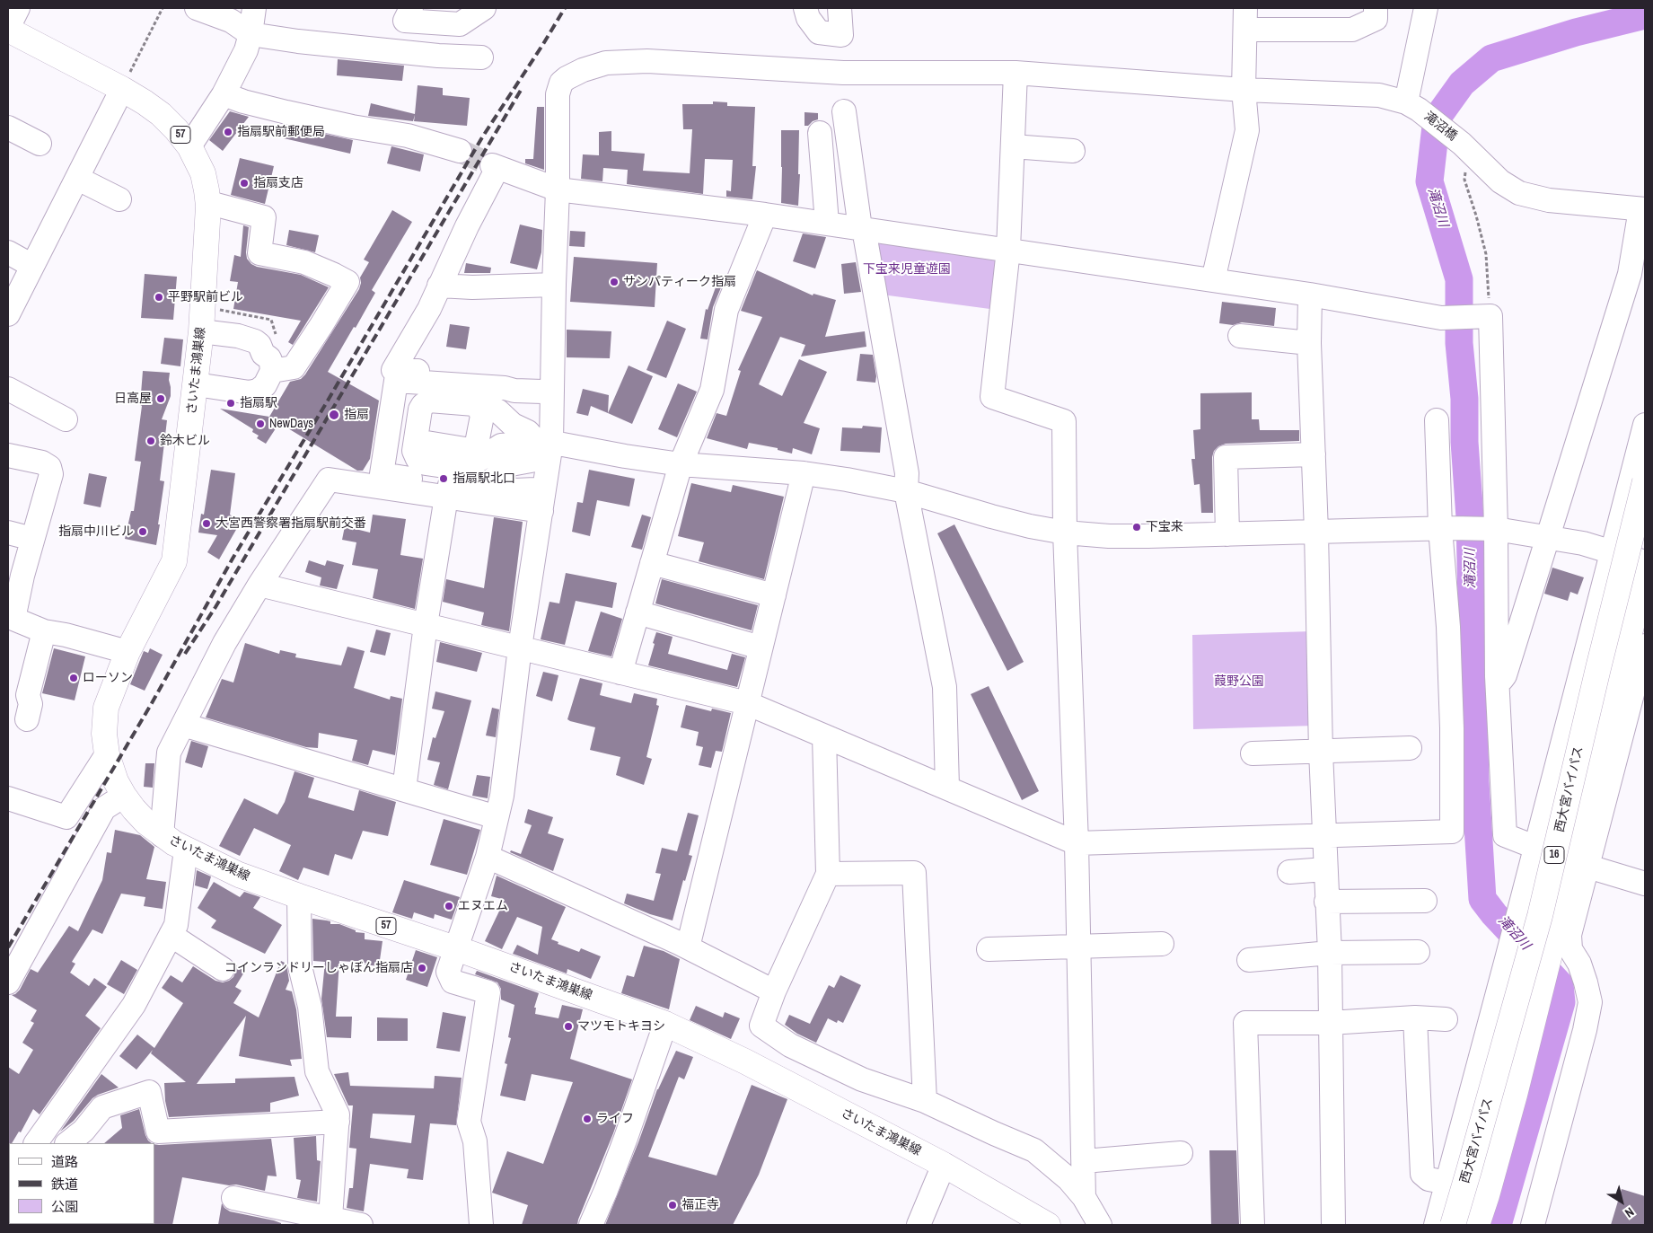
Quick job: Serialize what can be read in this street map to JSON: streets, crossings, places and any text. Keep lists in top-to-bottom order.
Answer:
{
  "streets": {
    "main road": [
      "57",
      "さいたま鴻巣線",
      "西大宮バイパス",
      "16"
    ],
    "street": ["滝沼橋"]
  },
  "water": ["滝沼川"],
  "parks": ["下宝来児童遊園", "葭野公園"],
  "places": [
    "指扇駅前郵便局",
    "指扇支店",
    "サンパティーク指扇",
    "平野駅前ビル",
    "日高屋",
    "指扇駅",
    "指扇",
    "NewDays",
    "鈴木ビル",
    "指扇駅北口",
    "大宮西警察署指扇駅前交番",
    "下宝来",
    "指扇中川ビル",
    "ローソン",
    "エヌエム",
    "コインランドリーしゃぼん指扇店",
    "マツモトキヨシ",
    "ライフ",
    "福正寺"
  ],
  "legend": ["道路", "鉄道", "公園"],
  "north": "bottom right"
}
